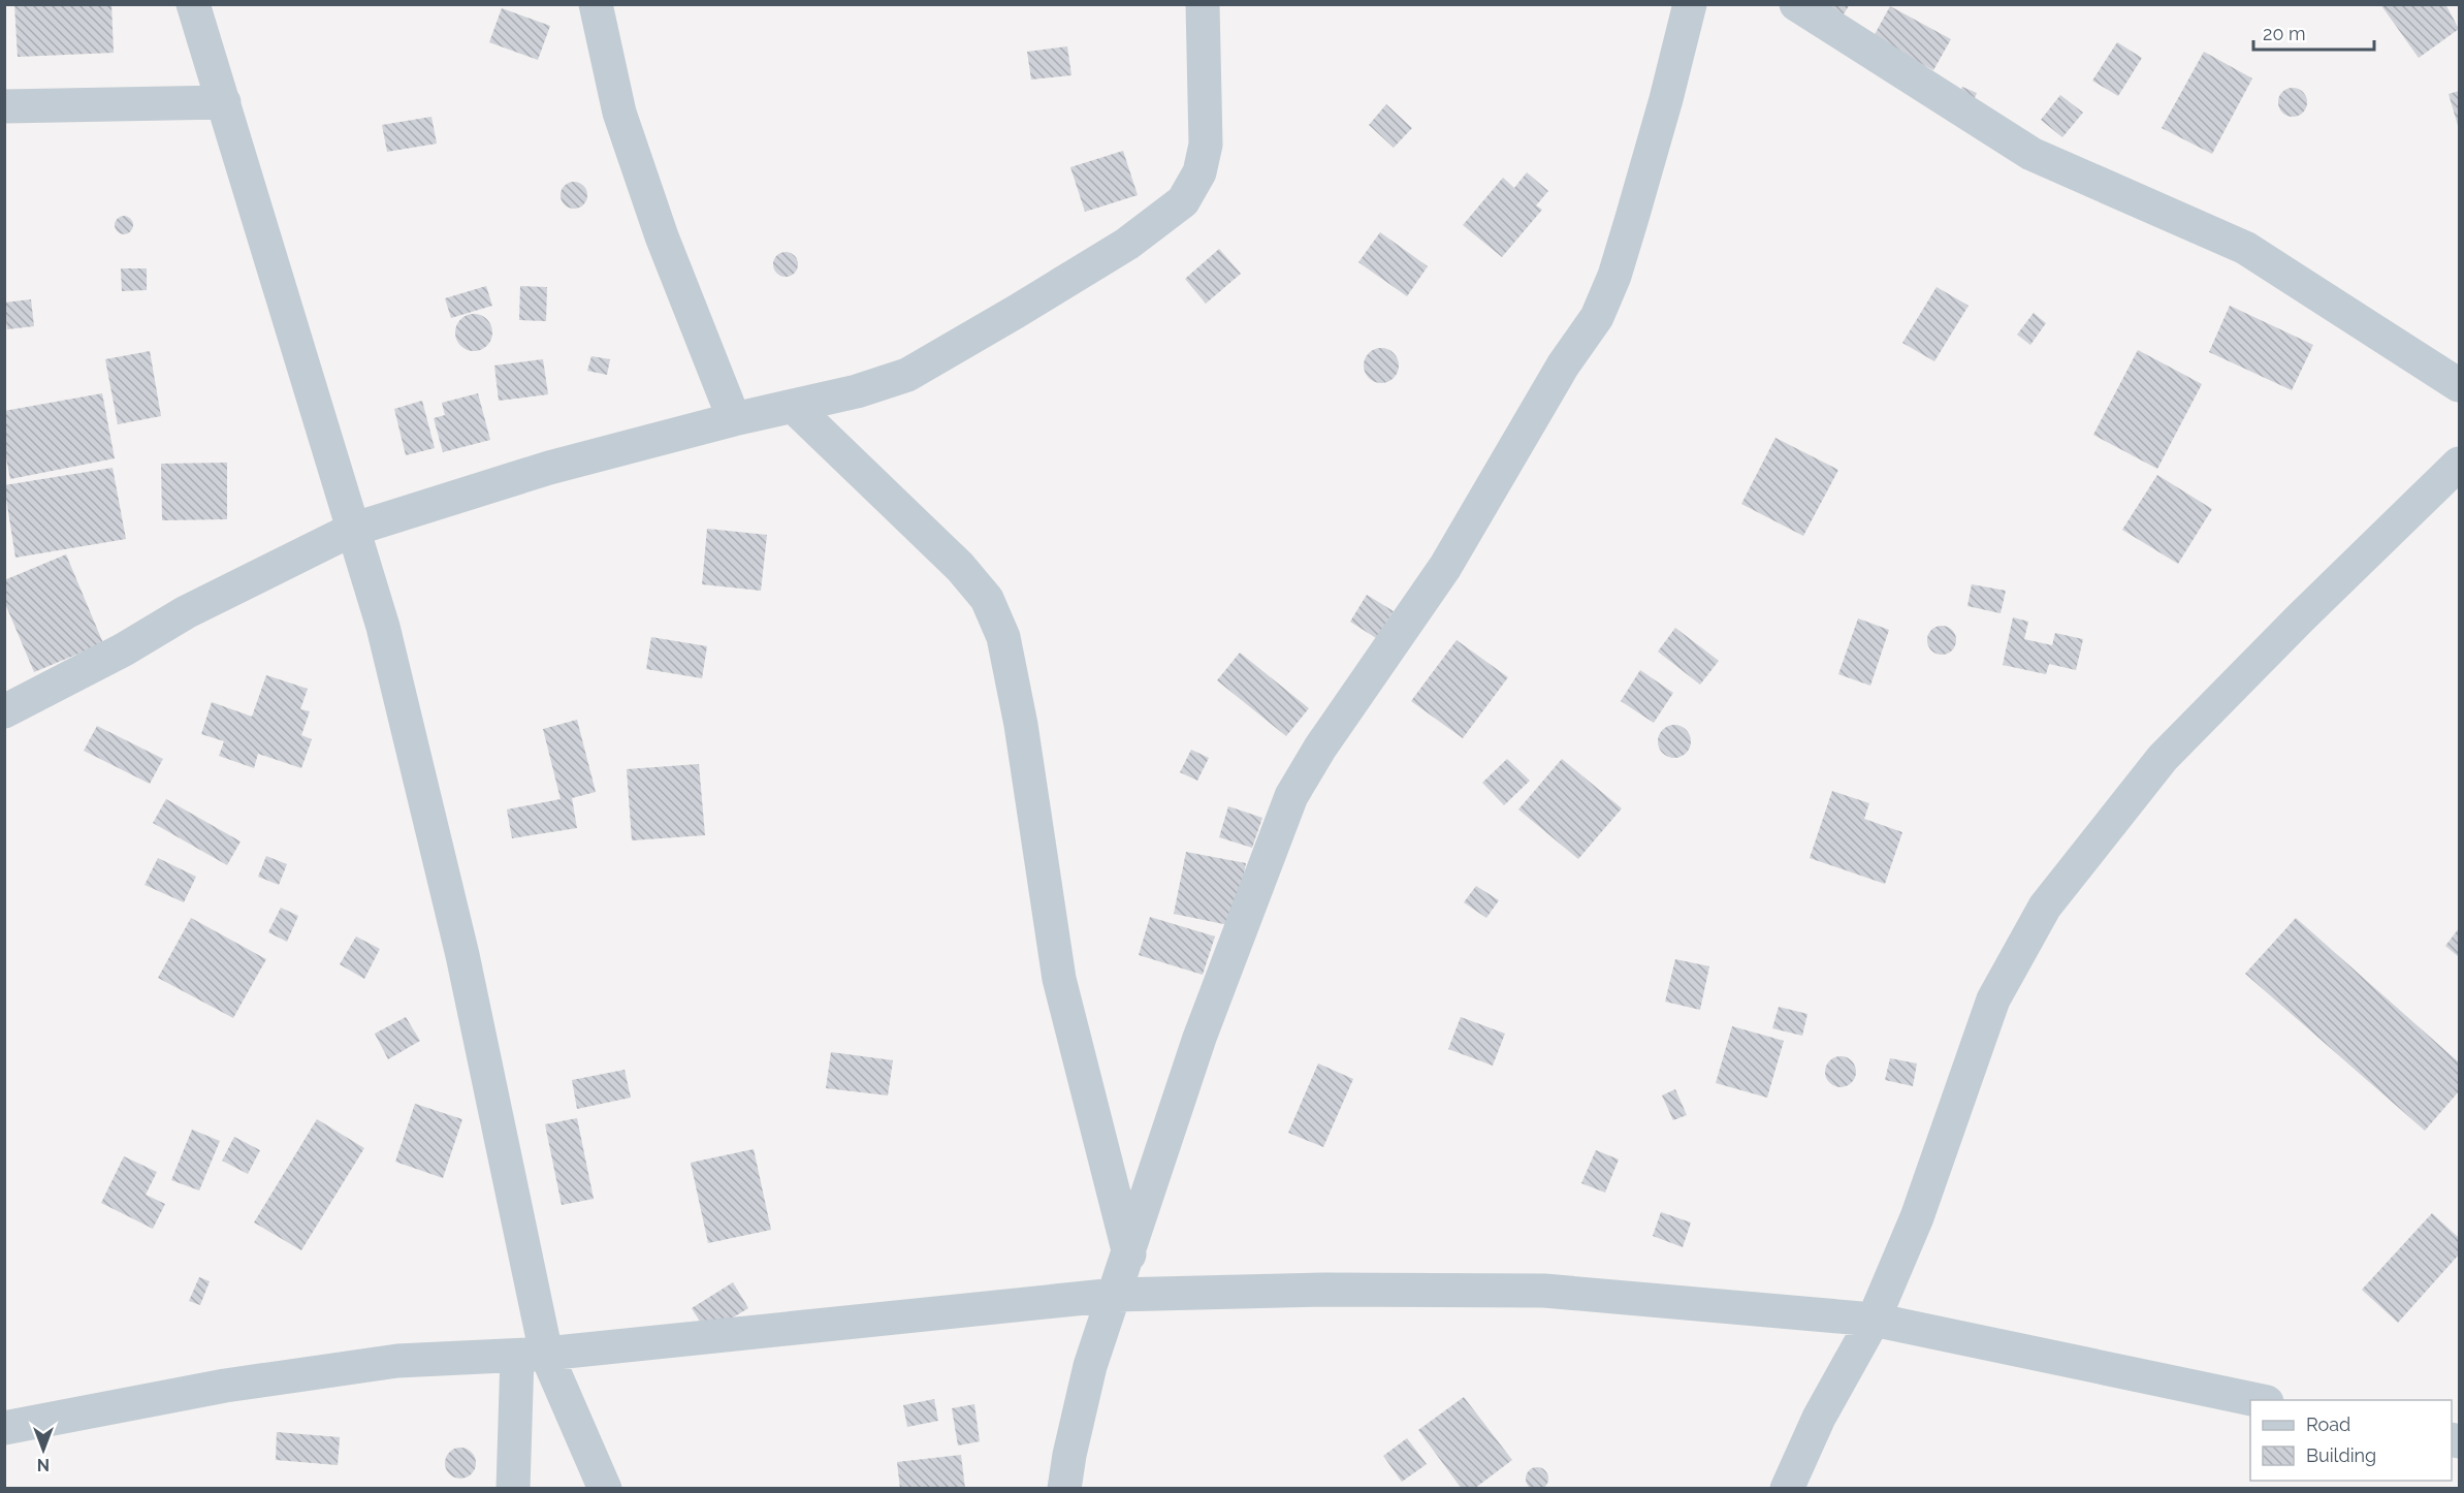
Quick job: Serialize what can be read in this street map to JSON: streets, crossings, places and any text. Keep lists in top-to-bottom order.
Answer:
{
  "legend": ["Road", "Building"],
  "scale_bar": "20 m",
  "north": "bottom"
}
